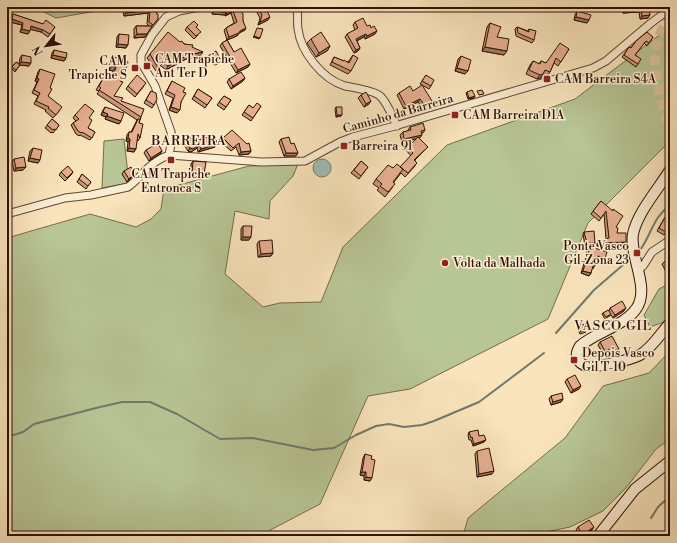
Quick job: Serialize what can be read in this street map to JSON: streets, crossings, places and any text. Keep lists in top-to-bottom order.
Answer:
{
  "streets": {
    "street": ["Caminho da Barreira"]
  },
  "districts": ["BARREIRA", "VASCO GIL"],
  "places": {
    "transit": [
      "CAM Trapiche Ant Ter D",
      "CAM Trapiche S",
      "CAM Barreira S4A",
      "CAM Barreira D1A",
      "Barreira 91",
      "CAM Trapiche Entronca S",
      "Ponte Vasco Gil-Zona 23",
      "Depois Vasco Gil T-10"
    ],
    "other": ["Volta da Malhada"]
  },
  "north": "bottom left"
}
